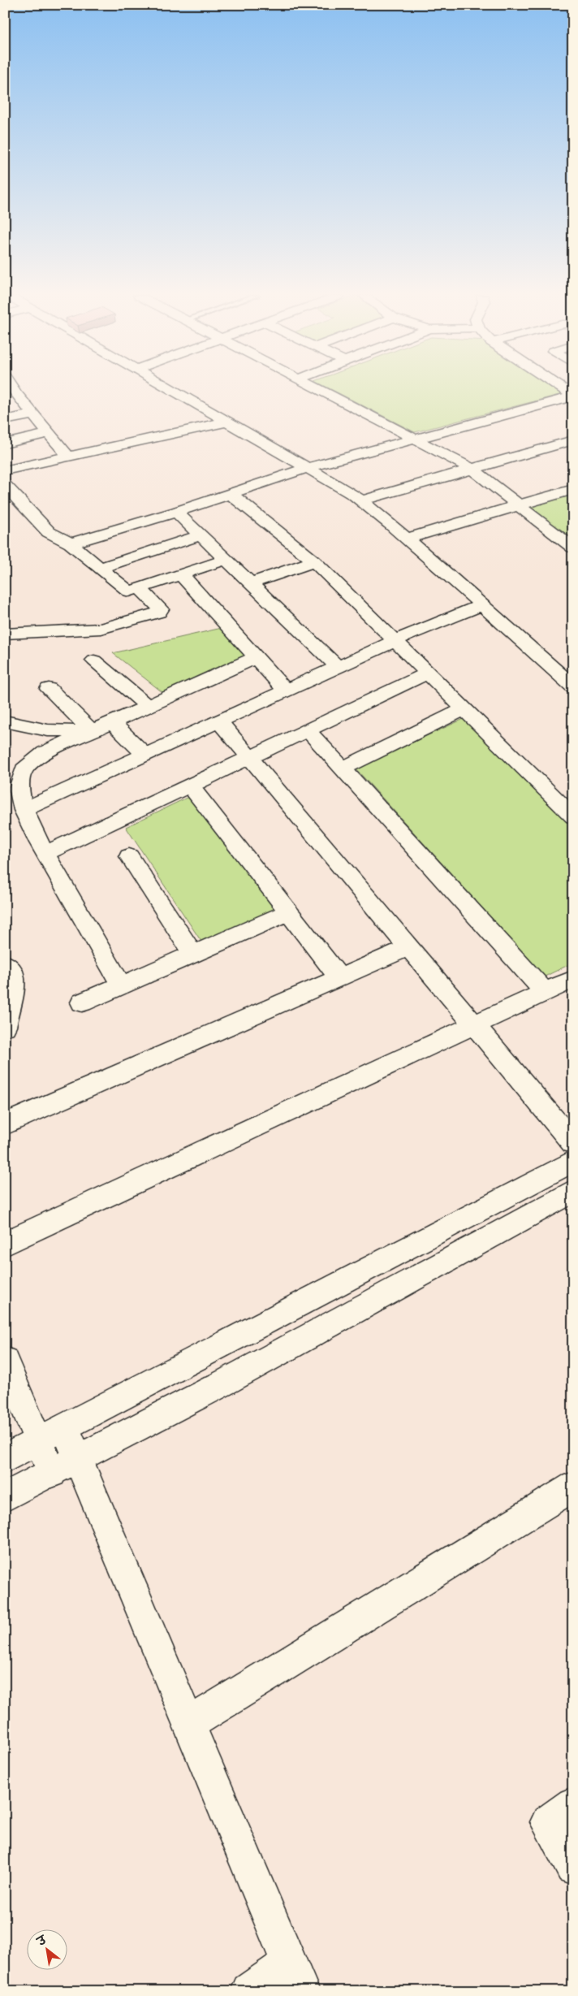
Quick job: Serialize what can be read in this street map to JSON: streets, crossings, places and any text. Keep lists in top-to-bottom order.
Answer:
{
  "north": "top left"
}
